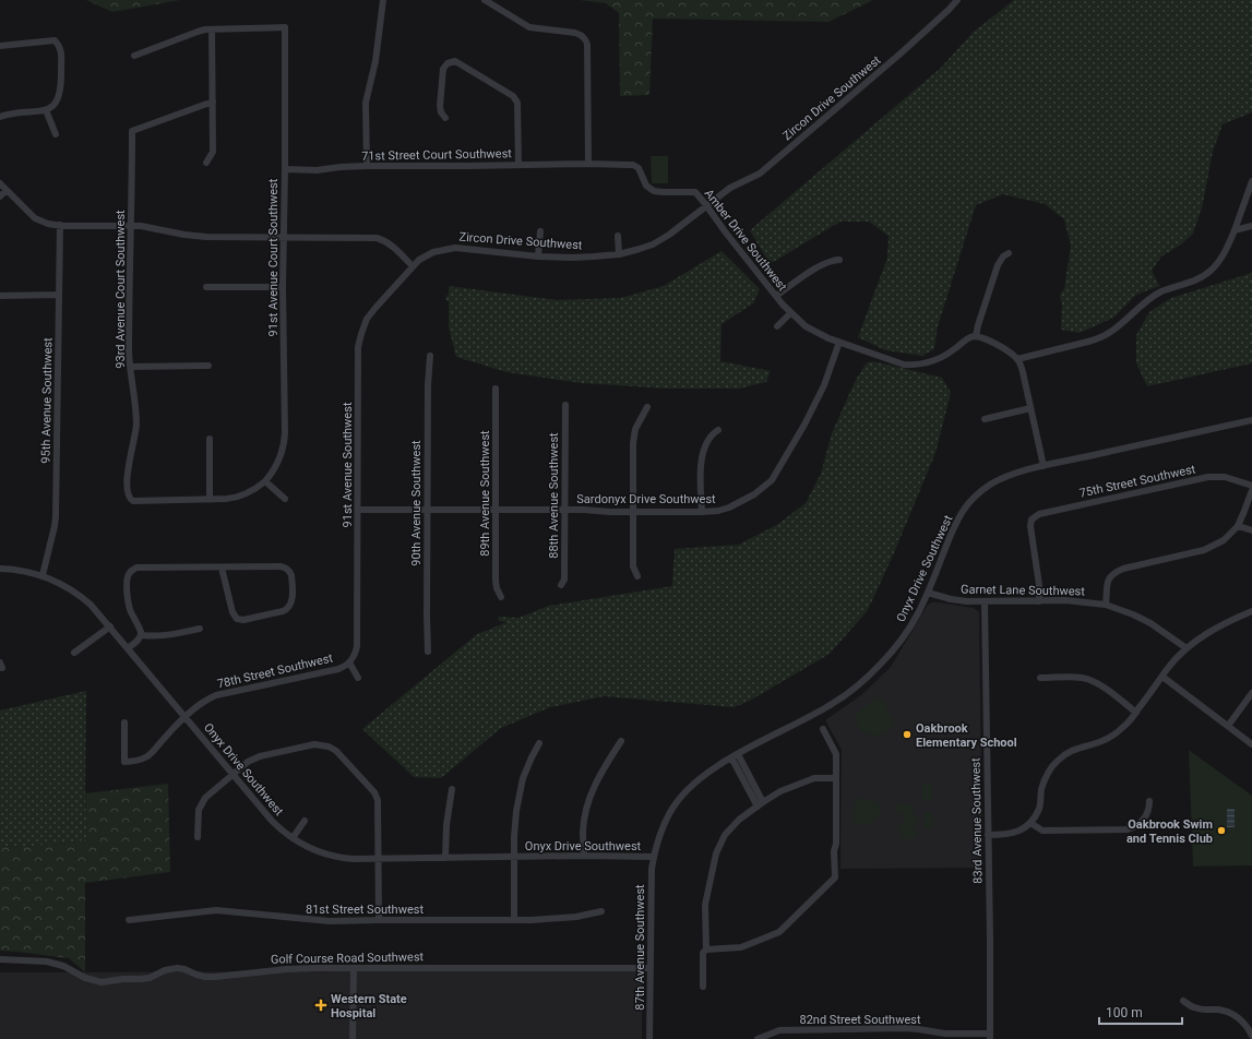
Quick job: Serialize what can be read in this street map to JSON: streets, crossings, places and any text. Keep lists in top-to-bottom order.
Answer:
{
  "streets": {
    "street": [
      "Zircon Drive Southwest",
      "71st Street Court Southwest",
      "Amber Drive Southwest",
      "91st Avenue Court Southwest",
      "93rd Avenue Court Southwest",
      "95th Avenue Southwest",
      "91st Avenue Southwest",
      "75th Street Southwest",
      "89th Avenue Southwest",
      "88th Avenue Southwest",
      "Sardonyx Drive Southwest",
      "90th Avenue Southwest",
      "Onyx Drive Southwest",
      "Garnet Lane Southwest",
      "78th Street Southwest",
      "83rd Avenue Southwest",
      "81st Street Southwest",
      "87th Avenue Southwest",
      "Golf Course Road Southwest",
      "82nd Street Southwest"
    ]
  },
  "crossings": [
    ["Zircon Drive Southwest", "Amber Drive Southwest"],
    ["Zircon Drive Southwest", "91st Avenue Southwest"],
    ["71st Street Court Southwest", "Amber Drive Southwest"],
    ["71st Street Court Southwest", "91st Avenue Court Southwest"],
    ["Amber Drive Southwest", "Sardonyx Drive Southwest"],
    ["91st Avenue Court Southwest", "93rd Avenue Court Southwest"],
    ["95th Avenue Southwest", "Onyx Drive Southwest"],
    ["91st Avenue Southwest", "Sardonyx Drive Southwest"],
    ["91st Avenue Southwest", "78th Street Southwest"],
    ["75th Street Southwest", "Garnet Lane Southwest"],
    ["89th Avenue Southwest", "Sardonyx Drive Southwest"],
    ["88th Avenue Southwest", "Sardonyx Drive Southwest"],
    ["Sardonyx Drive Southwest", "90th Avenue Southwest"],
    ["Onyx Drive Southwest", "Garnet Lane Southwest"],
    ["Onyx Drive Southwest", "78th Street Southwest"],
    ["Onyx Drive Southwest", "87th Avenue Southwest"],
    ["Garnet Lane Southwest", "83rd Avenue Southwest"],
    ["83rd Avenue Southwest", "82nd Street Southwest"],
    ["87th Avenue Southwest", "Golf Course Road Southwest"]
  ],
  "places": {
    "other": ["Oakbrook Elementary School", "Oakbrook Swim and Tennis Club"],
    "health": ["Western State Hospital"]
  },
  "scale_bar": "100 m"
}
